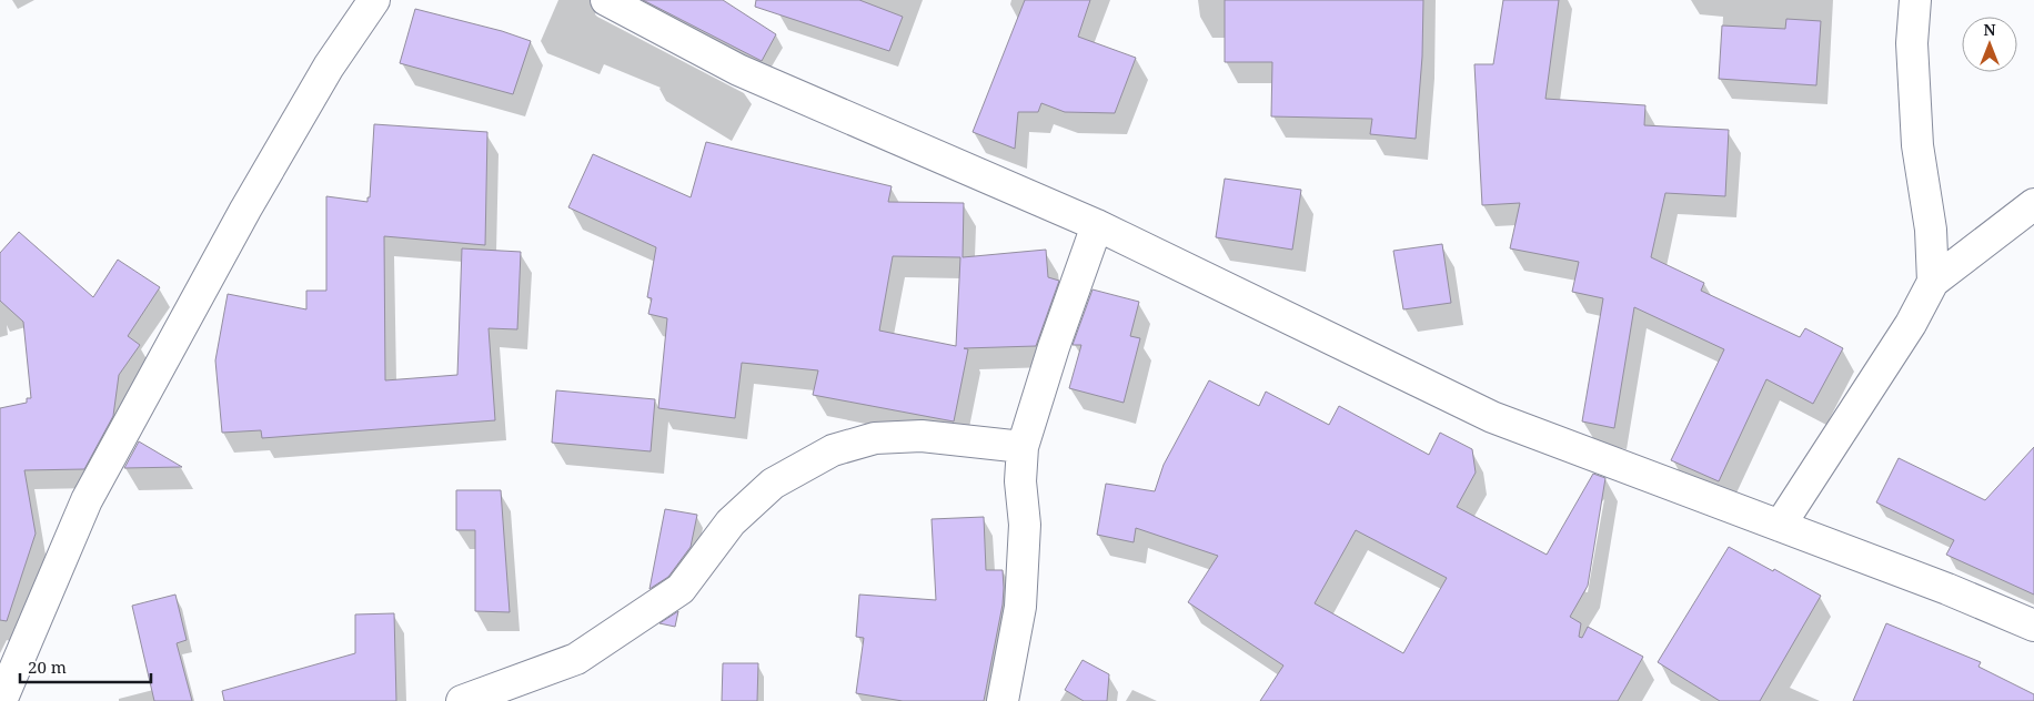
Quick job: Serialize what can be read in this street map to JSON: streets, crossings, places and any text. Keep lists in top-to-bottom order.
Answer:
{
  "scale_bar": "20 m",
  "north": "top"
}
